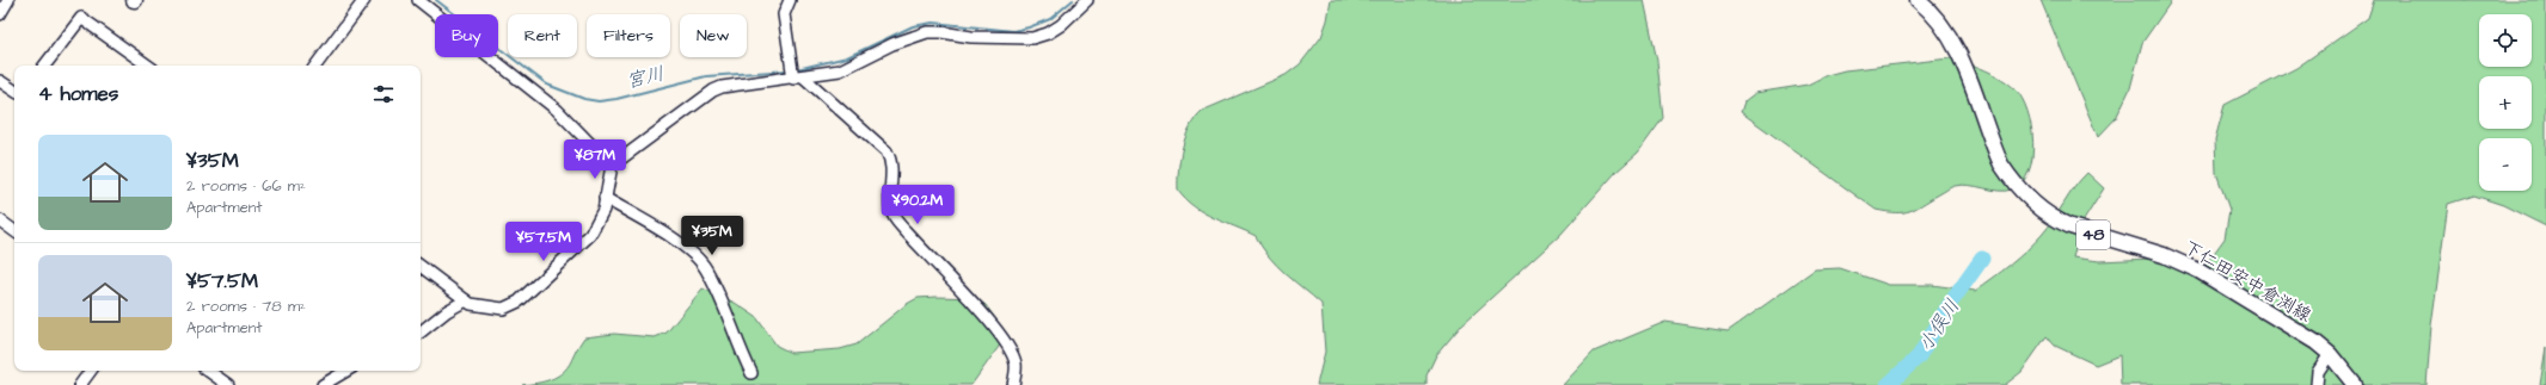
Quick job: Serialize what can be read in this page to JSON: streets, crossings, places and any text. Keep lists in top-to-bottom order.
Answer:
{
  "streets": {
    "main road": ["48", "下仁田安中倉渕線"]
  },
  "water": ["宮川", "小俣川"],
  "page": {
    "map_buttons": ["+", "−"],
    "chip": [
      "Buy",
      "Rent",
      "Filters",
      "New"
    ],
    "heading": "4 homes",
    "list": [
      {
        "name": "¥35M",
        "note": "2 rooms · 66 m² · Apartment"
      },
      {
        "name": "¥57.5M",
        "note": "2 rooms · 78 m² · Apartment"
      }
    ],
    "price": [
      "¥87M",
      "¥90.2M",
      "¥35M",
      "¥57.5M"
    ]
  }
}
